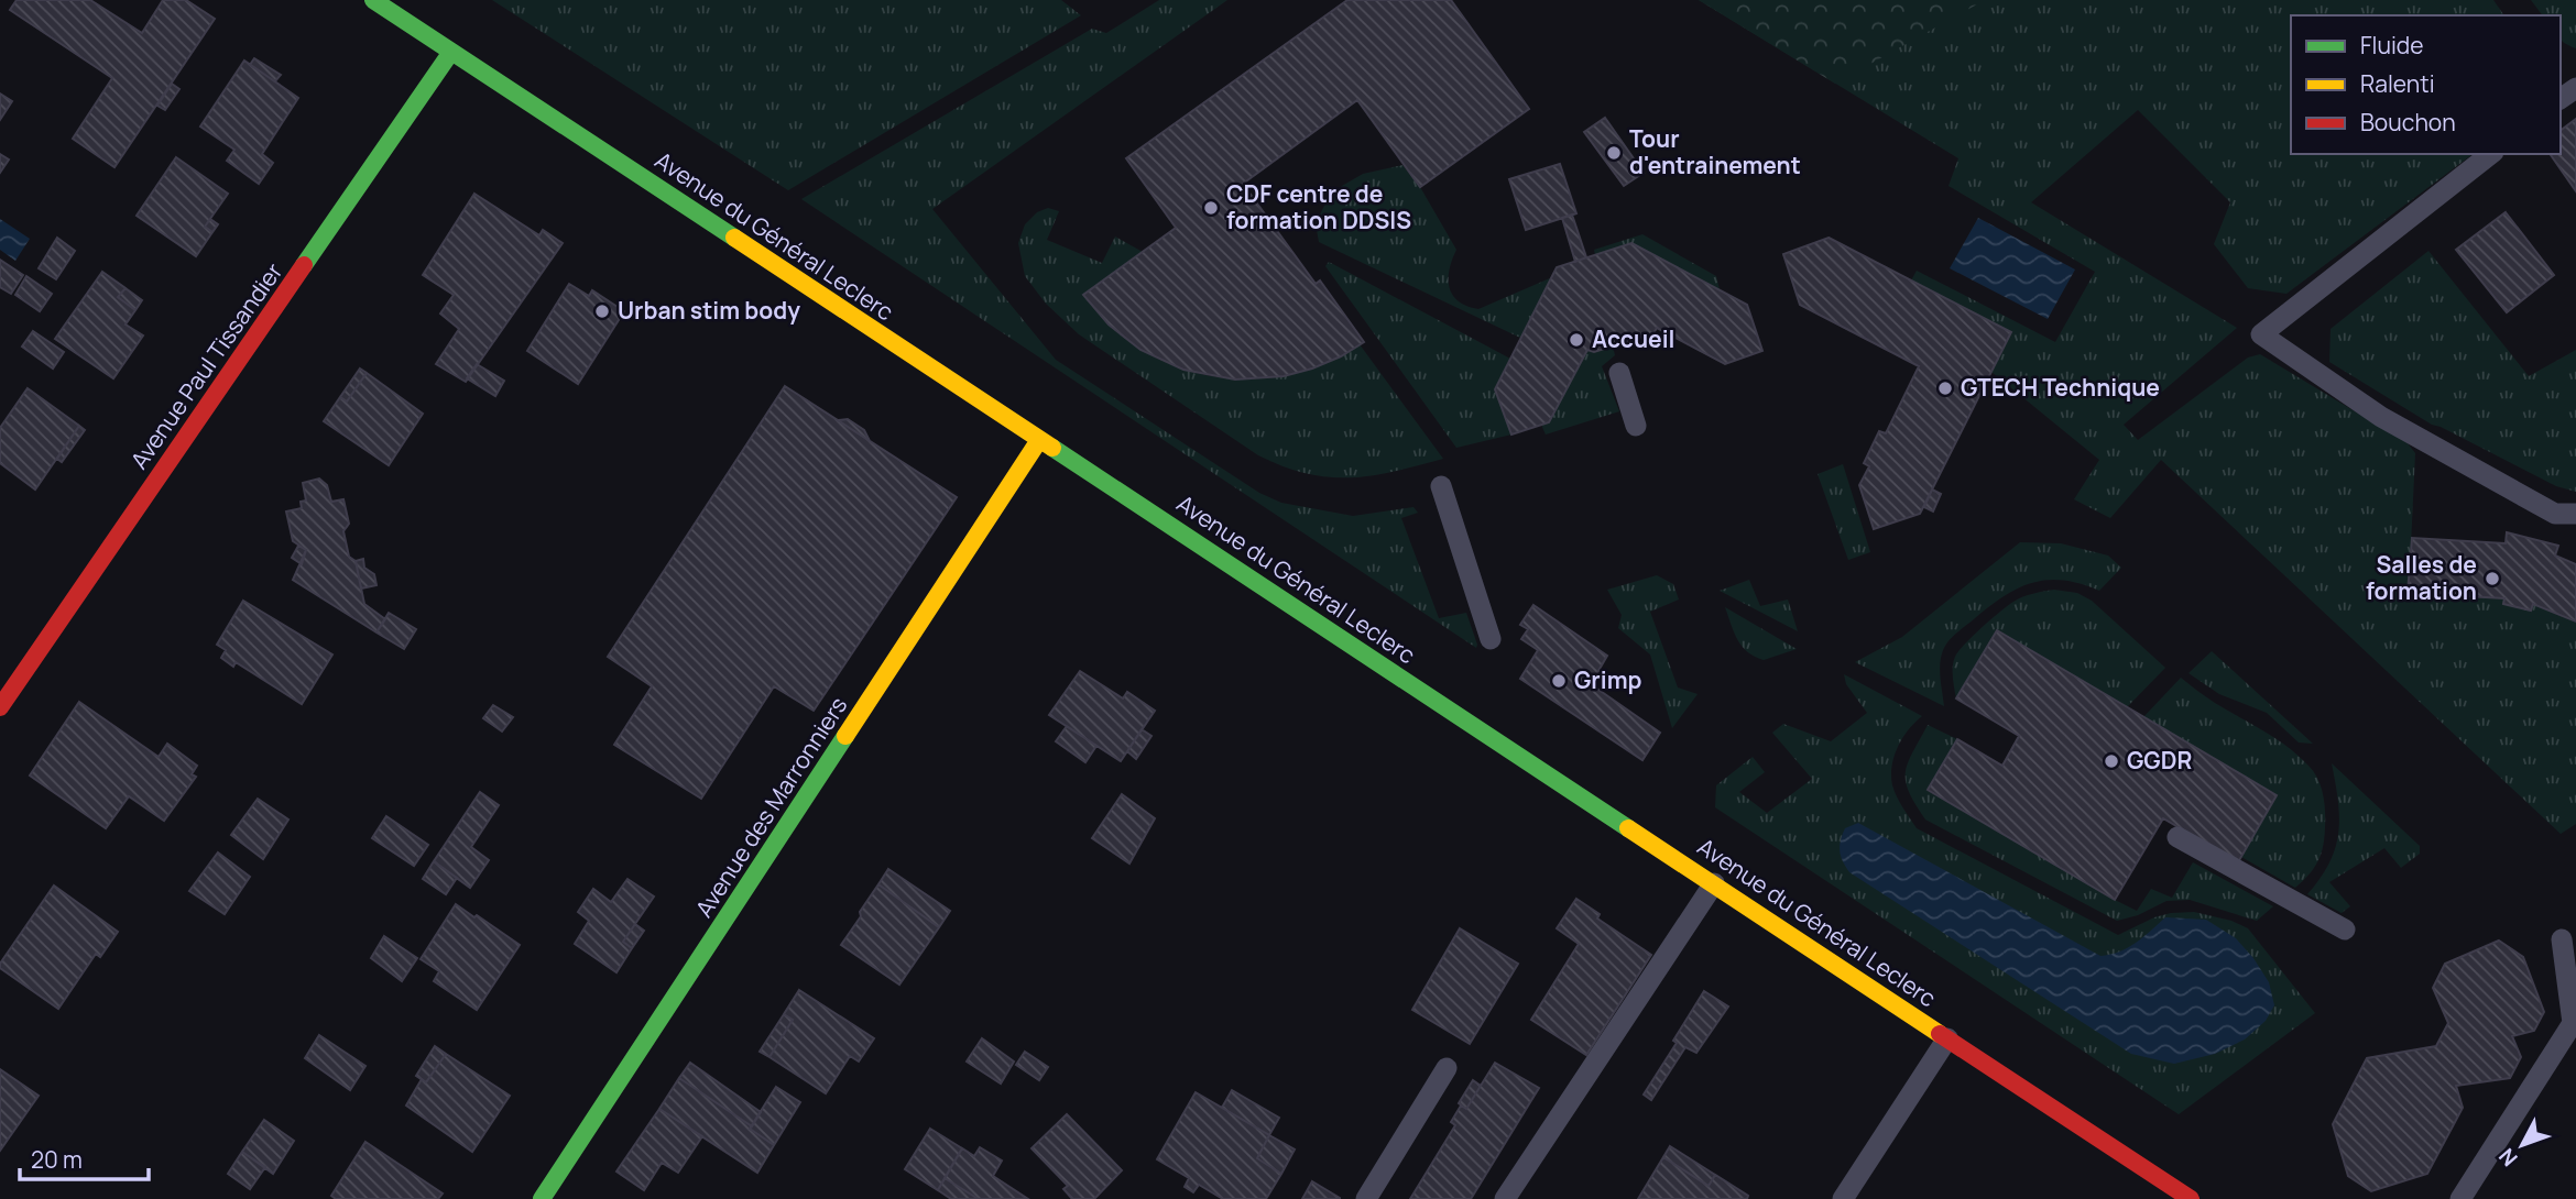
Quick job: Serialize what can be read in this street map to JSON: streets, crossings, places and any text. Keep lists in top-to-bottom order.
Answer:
{
  "streets": {
    "main road": ["Avenue du Général Leclerc", "Avenue Paul Tissandier", "Avenue des Marronniers"]
  },
  "crossings": [
    ["Avenue du Général Leclerc", "Avenue Paul Tissandier"],
    ["Avenue du Général Leclerc", "Avenue des Marronniers"]
  ],
  "places": [
    "Tour d'entrainement",
    "CDF centre de formation DDSIS",
    "Urban stim body",
    "Accueil",
    "GTECH Technique",
    "Salles de formation",
    "Grimp",
    "GGDR"
  ],
  "legend": ["Fluide", "Ralenti", "Bouchon"],
  "scale_bar": "20 m",
  "north": "bottom left"
}
